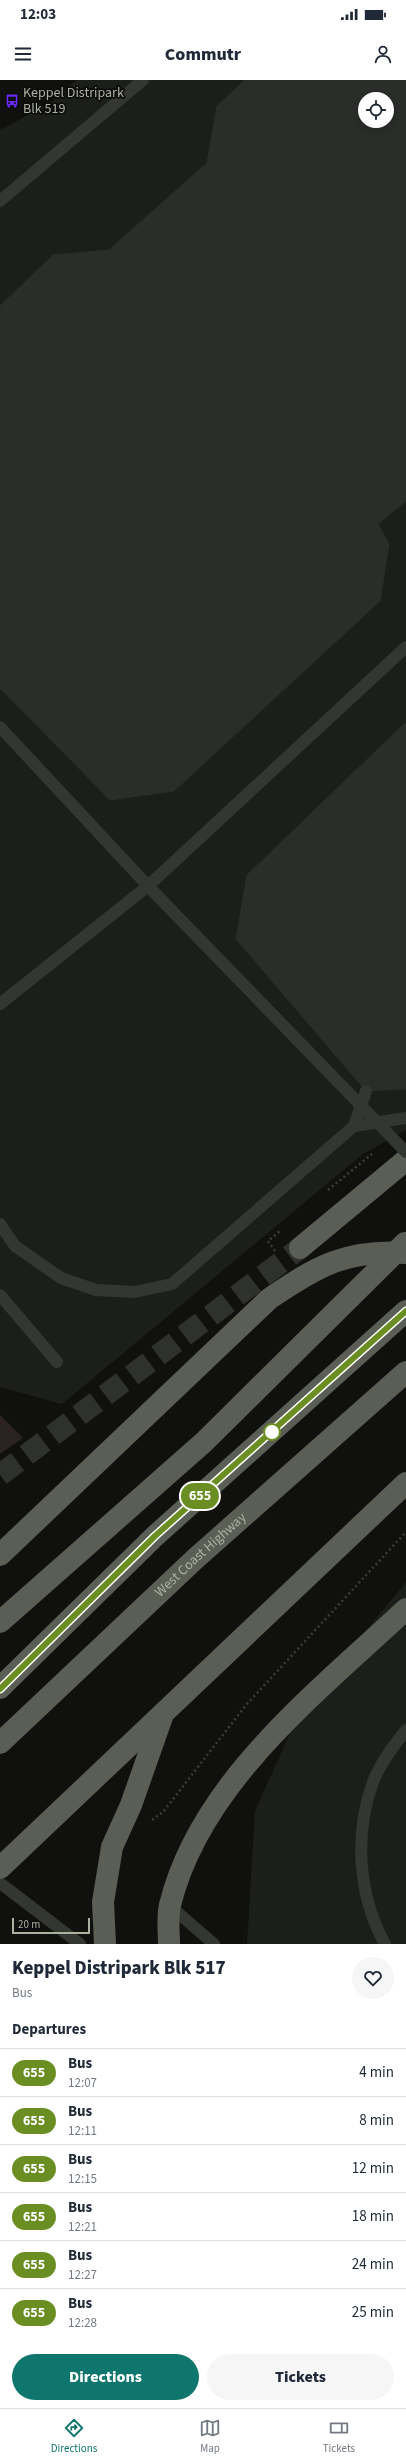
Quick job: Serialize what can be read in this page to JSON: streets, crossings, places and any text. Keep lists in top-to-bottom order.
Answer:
{
  "streets": {
    "highway": ["West Coast Highway"]
  },
  "places": {
    "bus stop": ["Keppel Distripark Blk 519"]
  },
  "lines": ["bus line 655"],
  "scale_bar": "20 m",
  "page": {
    "status": "12:03",
    "header": "Commutr",
    "on_map": "655",
    "scale": "20 m",
    "heading": [
      ["Keppel Distripark Blk 517", "Bus"],
      "Departures"
    ],
    "list": [
      {
        "mark": "655",
        "name": "Bus",
        "note": "12:07",
        "value": "4 min"
      },
      {
        "mark": "655",
        "name": "Bus",
        "note": "12:11",
        "value": "8 min"
      },
      {
        "mark": "655",
        "name": "Bus",
        "note": "12:15",
        "value": "12 min"
      },
      {
        "mark": "655",
        "name": "Bus",
        "note": "12:21",
        "value": "18 min"
      },
      {
        "mark": "655",
        "name": "Bus",
        "note": "12:27",
        "value": "24 min"
      },
      {
        "mark": "655",
        "name": "Bus",
        "note": "12:28",
        "value": "25 min"
      }
    ],
    "buttons": ["Directions", "Tickets"],
    "tabs": ["Directions", "Map", "Tickets"]
  }
}
